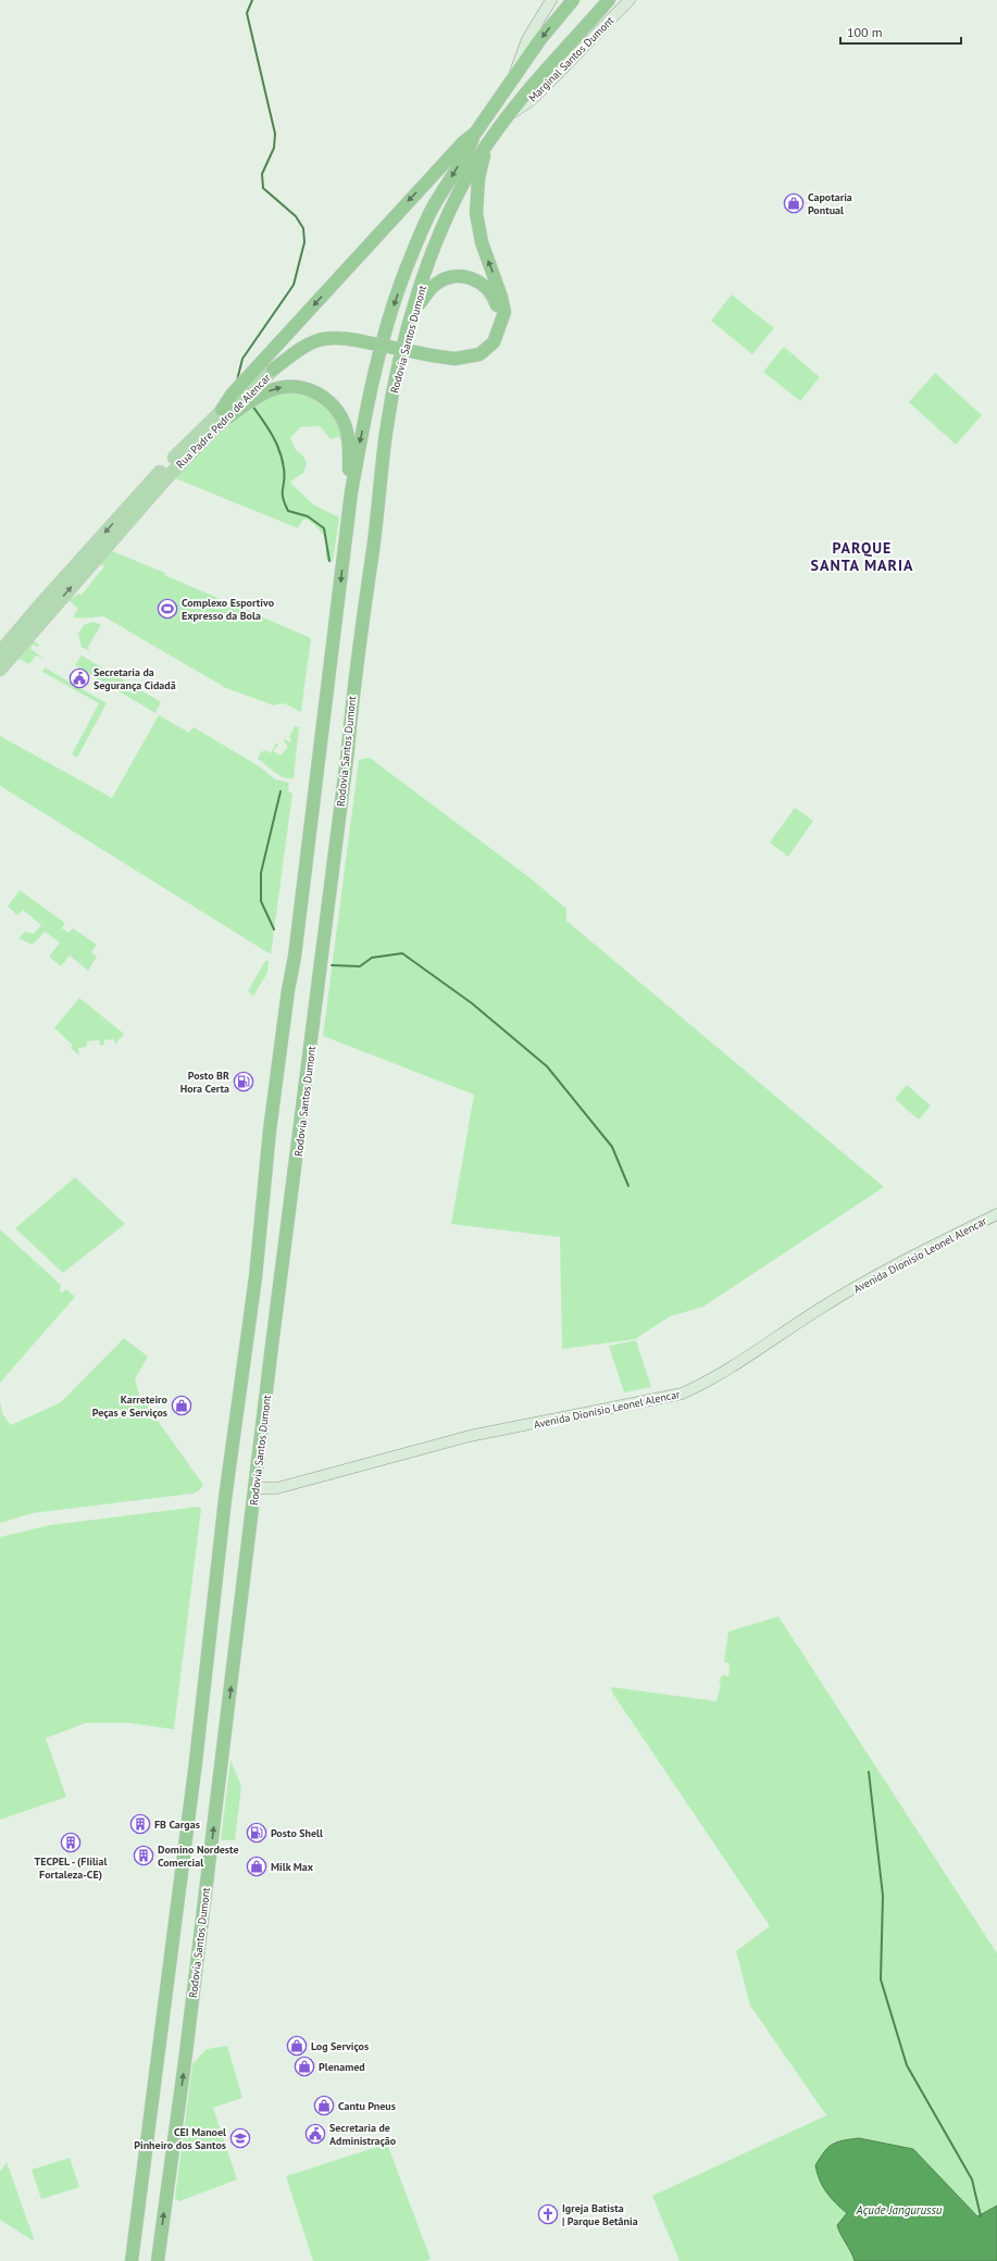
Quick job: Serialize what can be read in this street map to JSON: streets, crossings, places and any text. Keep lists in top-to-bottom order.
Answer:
{
  "streets": {
    "highway": ["Rodovia Santos Dumont"],
    "main road": ["Marginal Santos Dumont", "Rua Padre Pedro de Alencar", "Avenida Dionísio Leonel Alencar"]
  },
  "crossings": [
    ["Marginal Santos Dumont", "Rodovia Santos Dumont"],
    ["Rodovia Santos Dumont", "Avenida Dionísio Leonel Alencar"]
  ],
  "districts": ["PARQUE SANTA MARIA"],
  "water": ["Açude Jangurussu"],
  "places": {
    "shop": [
      "Capotaria Pontual",
      "Karreteiro Peças e Serviços",
      "Milk Max",
      "Log Serviços",
      "Plenamed",
      "Cantu Pneus"
    ],
    "sports": ["Complexo Esportivo Expresso da Bola"],
    "public building": ["Secretaria da Segurança Cidadã", "Secretaria de Administração"],
    "fuel station": ["Posto BR Hora Certa", "Posto Shell"],
    "building": ["FB Cargas", "TECPEL - (FIilial Fortaleza-CE)", "Domino Nordeste Comercial"],
    "school or university": ["CEI Manoel Pinheiro dos Santos"],
    "church": ["Igreja Batista | Parque Betânia"]
  },
  "scale_bar": "100 m"
}
